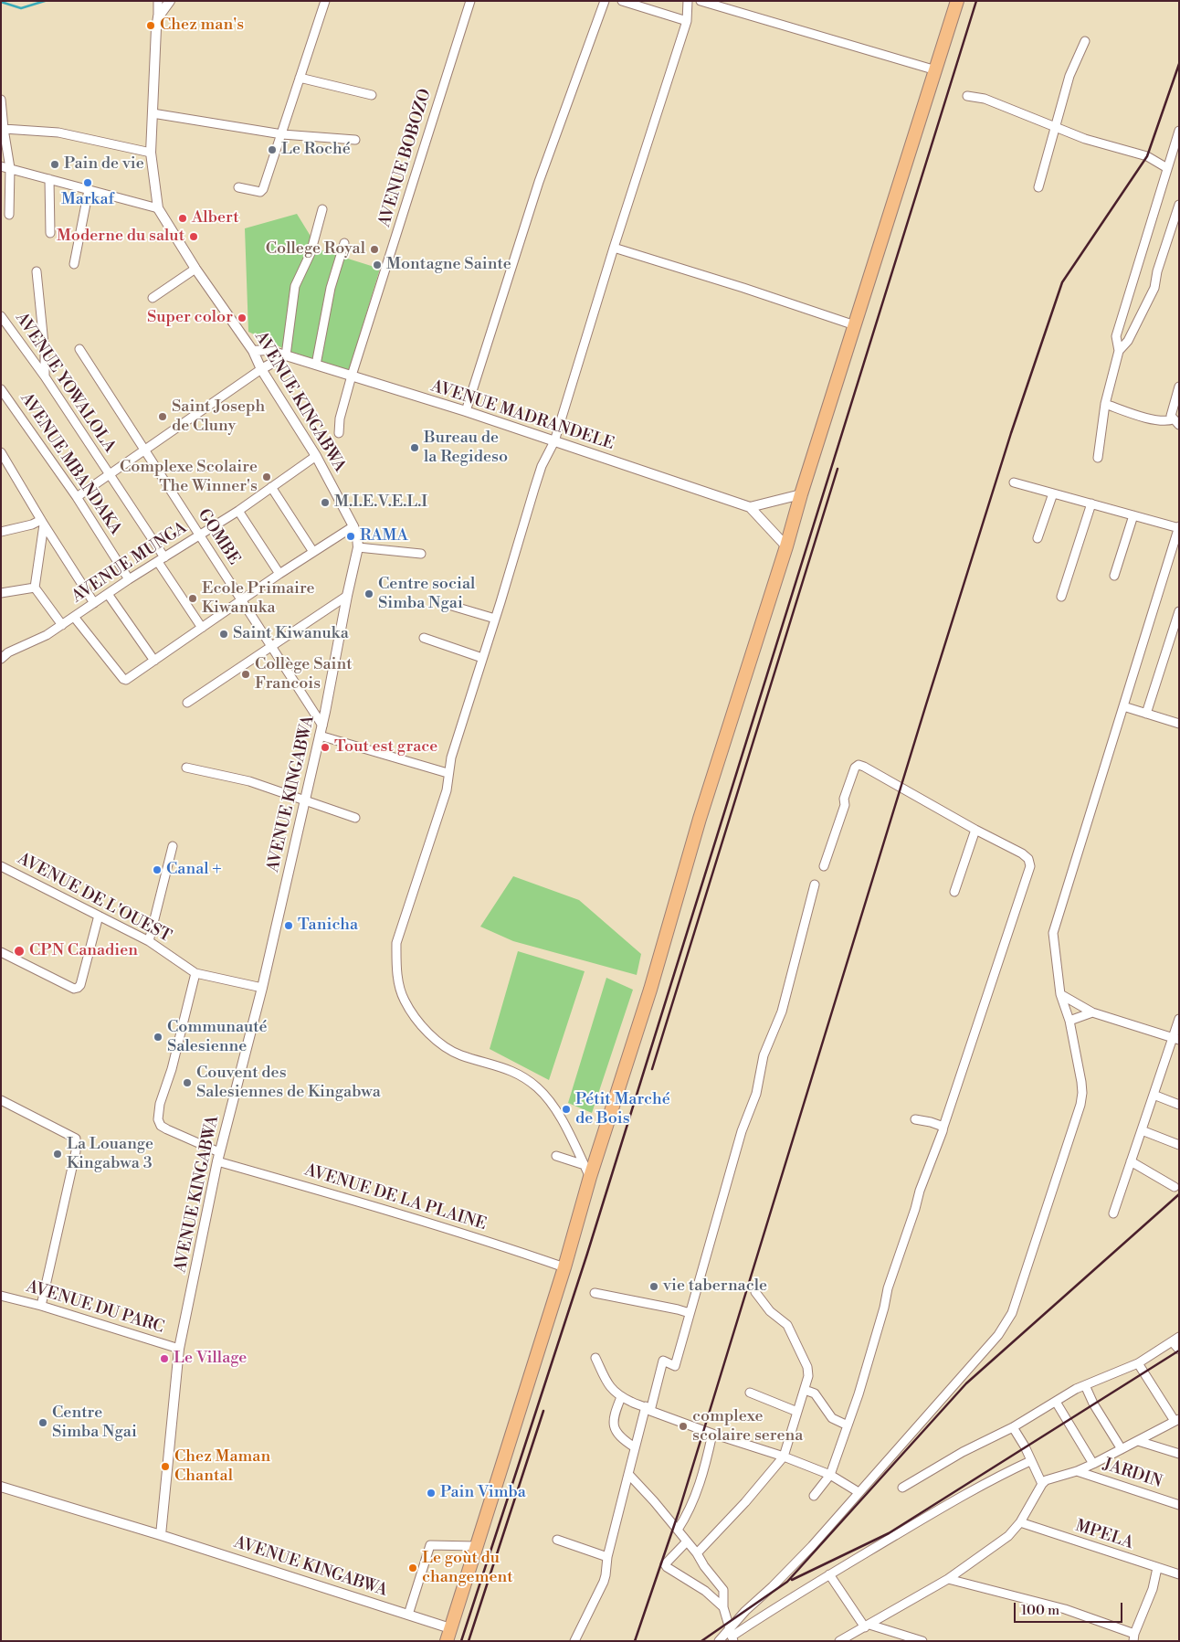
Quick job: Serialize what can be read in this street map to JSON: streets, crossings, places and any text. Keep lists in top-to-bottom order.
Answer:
{
  "streets": {
    "street": [
      "AVENUE BOBOZO",
      "AVENUE YOWALOLA",
      "AVENUE KINGABWA",
      "AVENUE MADRANDELE",
      "AVENUE MBANDAKA",
      "GOMBE",
      "AVENUE MUNGA",
      "AVENUE DE L'OUEST",
      "AVENUE DE LA PLAINE",
      "AVENUE DU PARC",
      "JARDIN",
      "MPELA"
    ]
  },
  "crossings": [
    ["AVENUE BOBOZO", "AVENUE MADRANDELE"],
    ["AVENUE YOWALOLA", "AVENUE MUNGA"],
    ["AVENUE KINGABWA", "AVENUE MADRANDELE"],
    ["AVENUE KINGABWA", "GOMBE"],
    ["AVENUE KINGABWA", "AVENUE MUNGA"],
    ["AVENUE KINGABWA", "AVENUE DE L'OUEST"],
    ["AVENUE KINGABWA", "AVENUE DE LA PLAINE"],
    ["AVENUE KINGABWA", "AVENUE DU PARC"],
    ["AVENUE MBANDAKA", "AVENUE MUNGA"],
    ["GOMBE", "AVENUE MUNGA"],
    ["AVENUE DE L'OUEST", "AVENUE DE LA PLAINE"]
  ],
  "places": [
    "Chez man's",
    "Le Roché",
    "Pain de vie",
    "Markaf",
    "Albert",
    "Moderne du salut",
    "College Royal",
    "Montagne Sainte",
    "Super color",
    "Saint Joseph de Cluny",
    "Bureau de la Regideso",
    "Complexe Scolaire The Winner's",
    "M.I.E.V.E.L.I",
    "RAMA",
    "Centre social Simba Ngai",
    "Ecole Primaire Kiwanuka",
    "Saint Kiwanuka",
    "Collège Saint Francois",
    "Tout est grace",
    "Canal +",
    "Tanicha",
    "CPN Canadien",
    "Communauté Salesienne",
    "Couvent des Salesiennes de Kingabwa",
    "Pétit Marché de Bois",
    "La Louange Kingabwa 3",
    "vie tabernacle",
    "Le Village",
    "Centre Simba Ngai",
    "complexe scolaire serena",
    "Chez Maman Chantal",
    "Pain Vimba",
    "Le goùt du changement"
  ],
  "scale_bar": "100 m"
}
